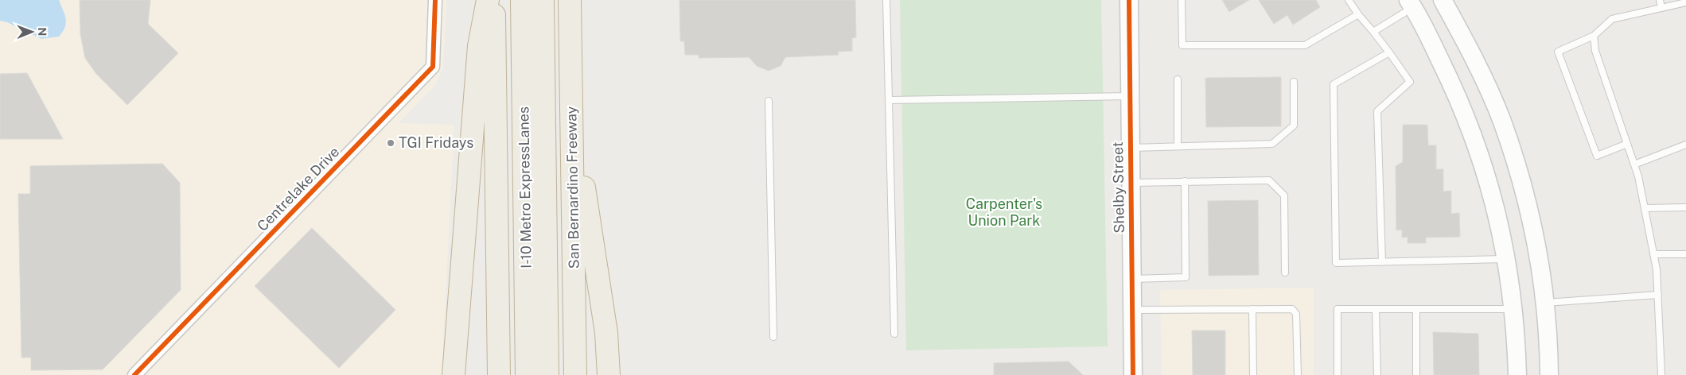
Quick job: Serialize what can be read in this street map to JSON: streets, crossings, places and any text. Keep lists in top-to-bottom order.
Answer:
{
  "streets": {
    "highway": ["I-10 Metro ExpressLanes", "San Bernardino Freeway"],
    "main road": ["Shelby Street"],
    "street": ["Centrelake Drive"]
  },
  "parks": ["Carpenter's Union Park"],
  "places": ["TGI Fridays"],
  "north": "right"
}
